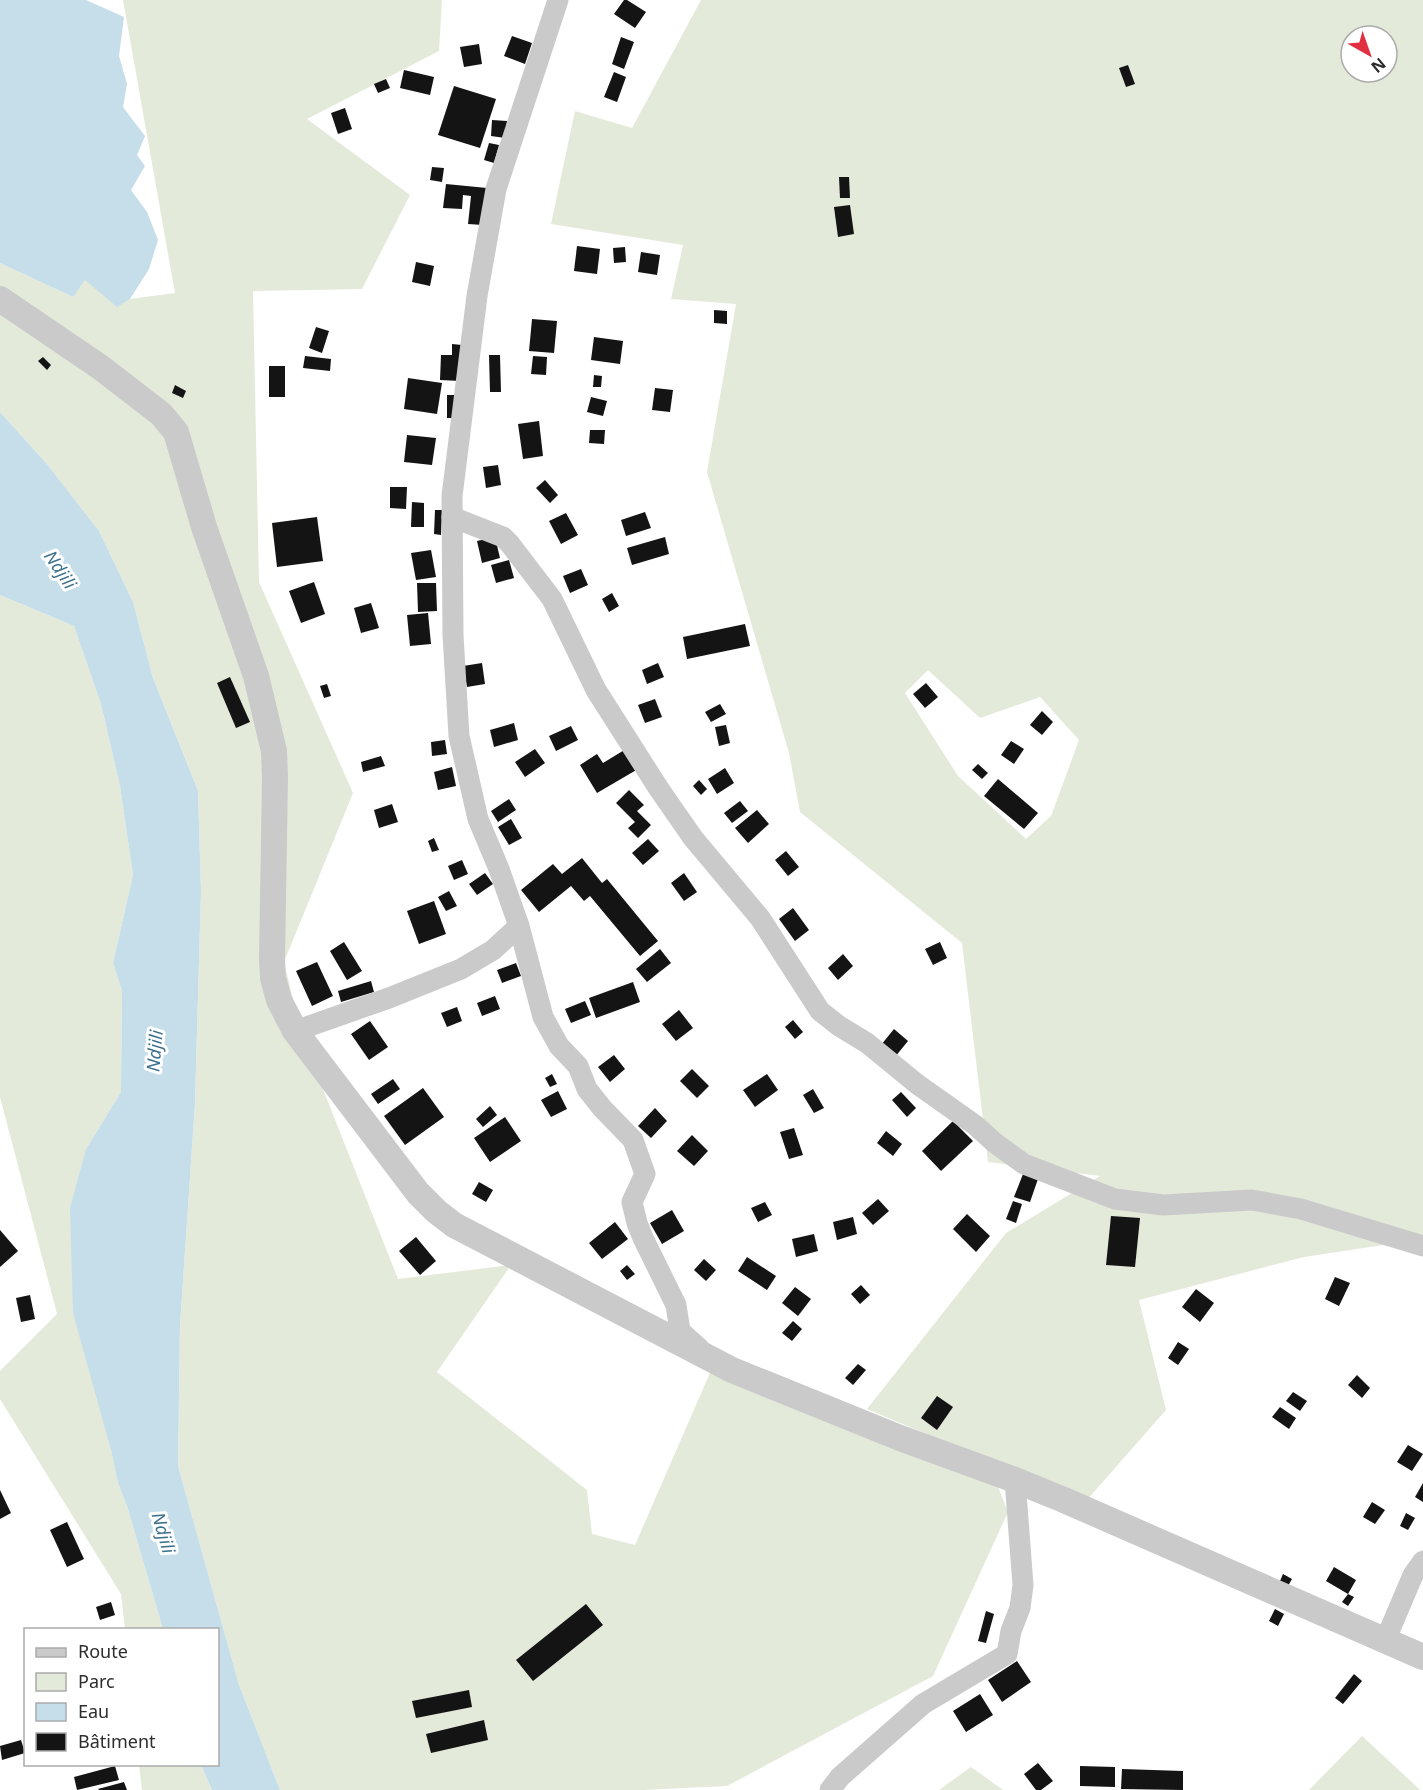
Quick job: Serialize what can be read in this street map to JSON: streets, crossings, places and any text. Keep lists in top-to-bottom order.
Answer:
{
  "water": ["Ndjili"],
  "legend": [
    "Route",
    "Parc",
    "Eau",
    "Bâtiment"
  ],
  "north": "bottom right"
}
